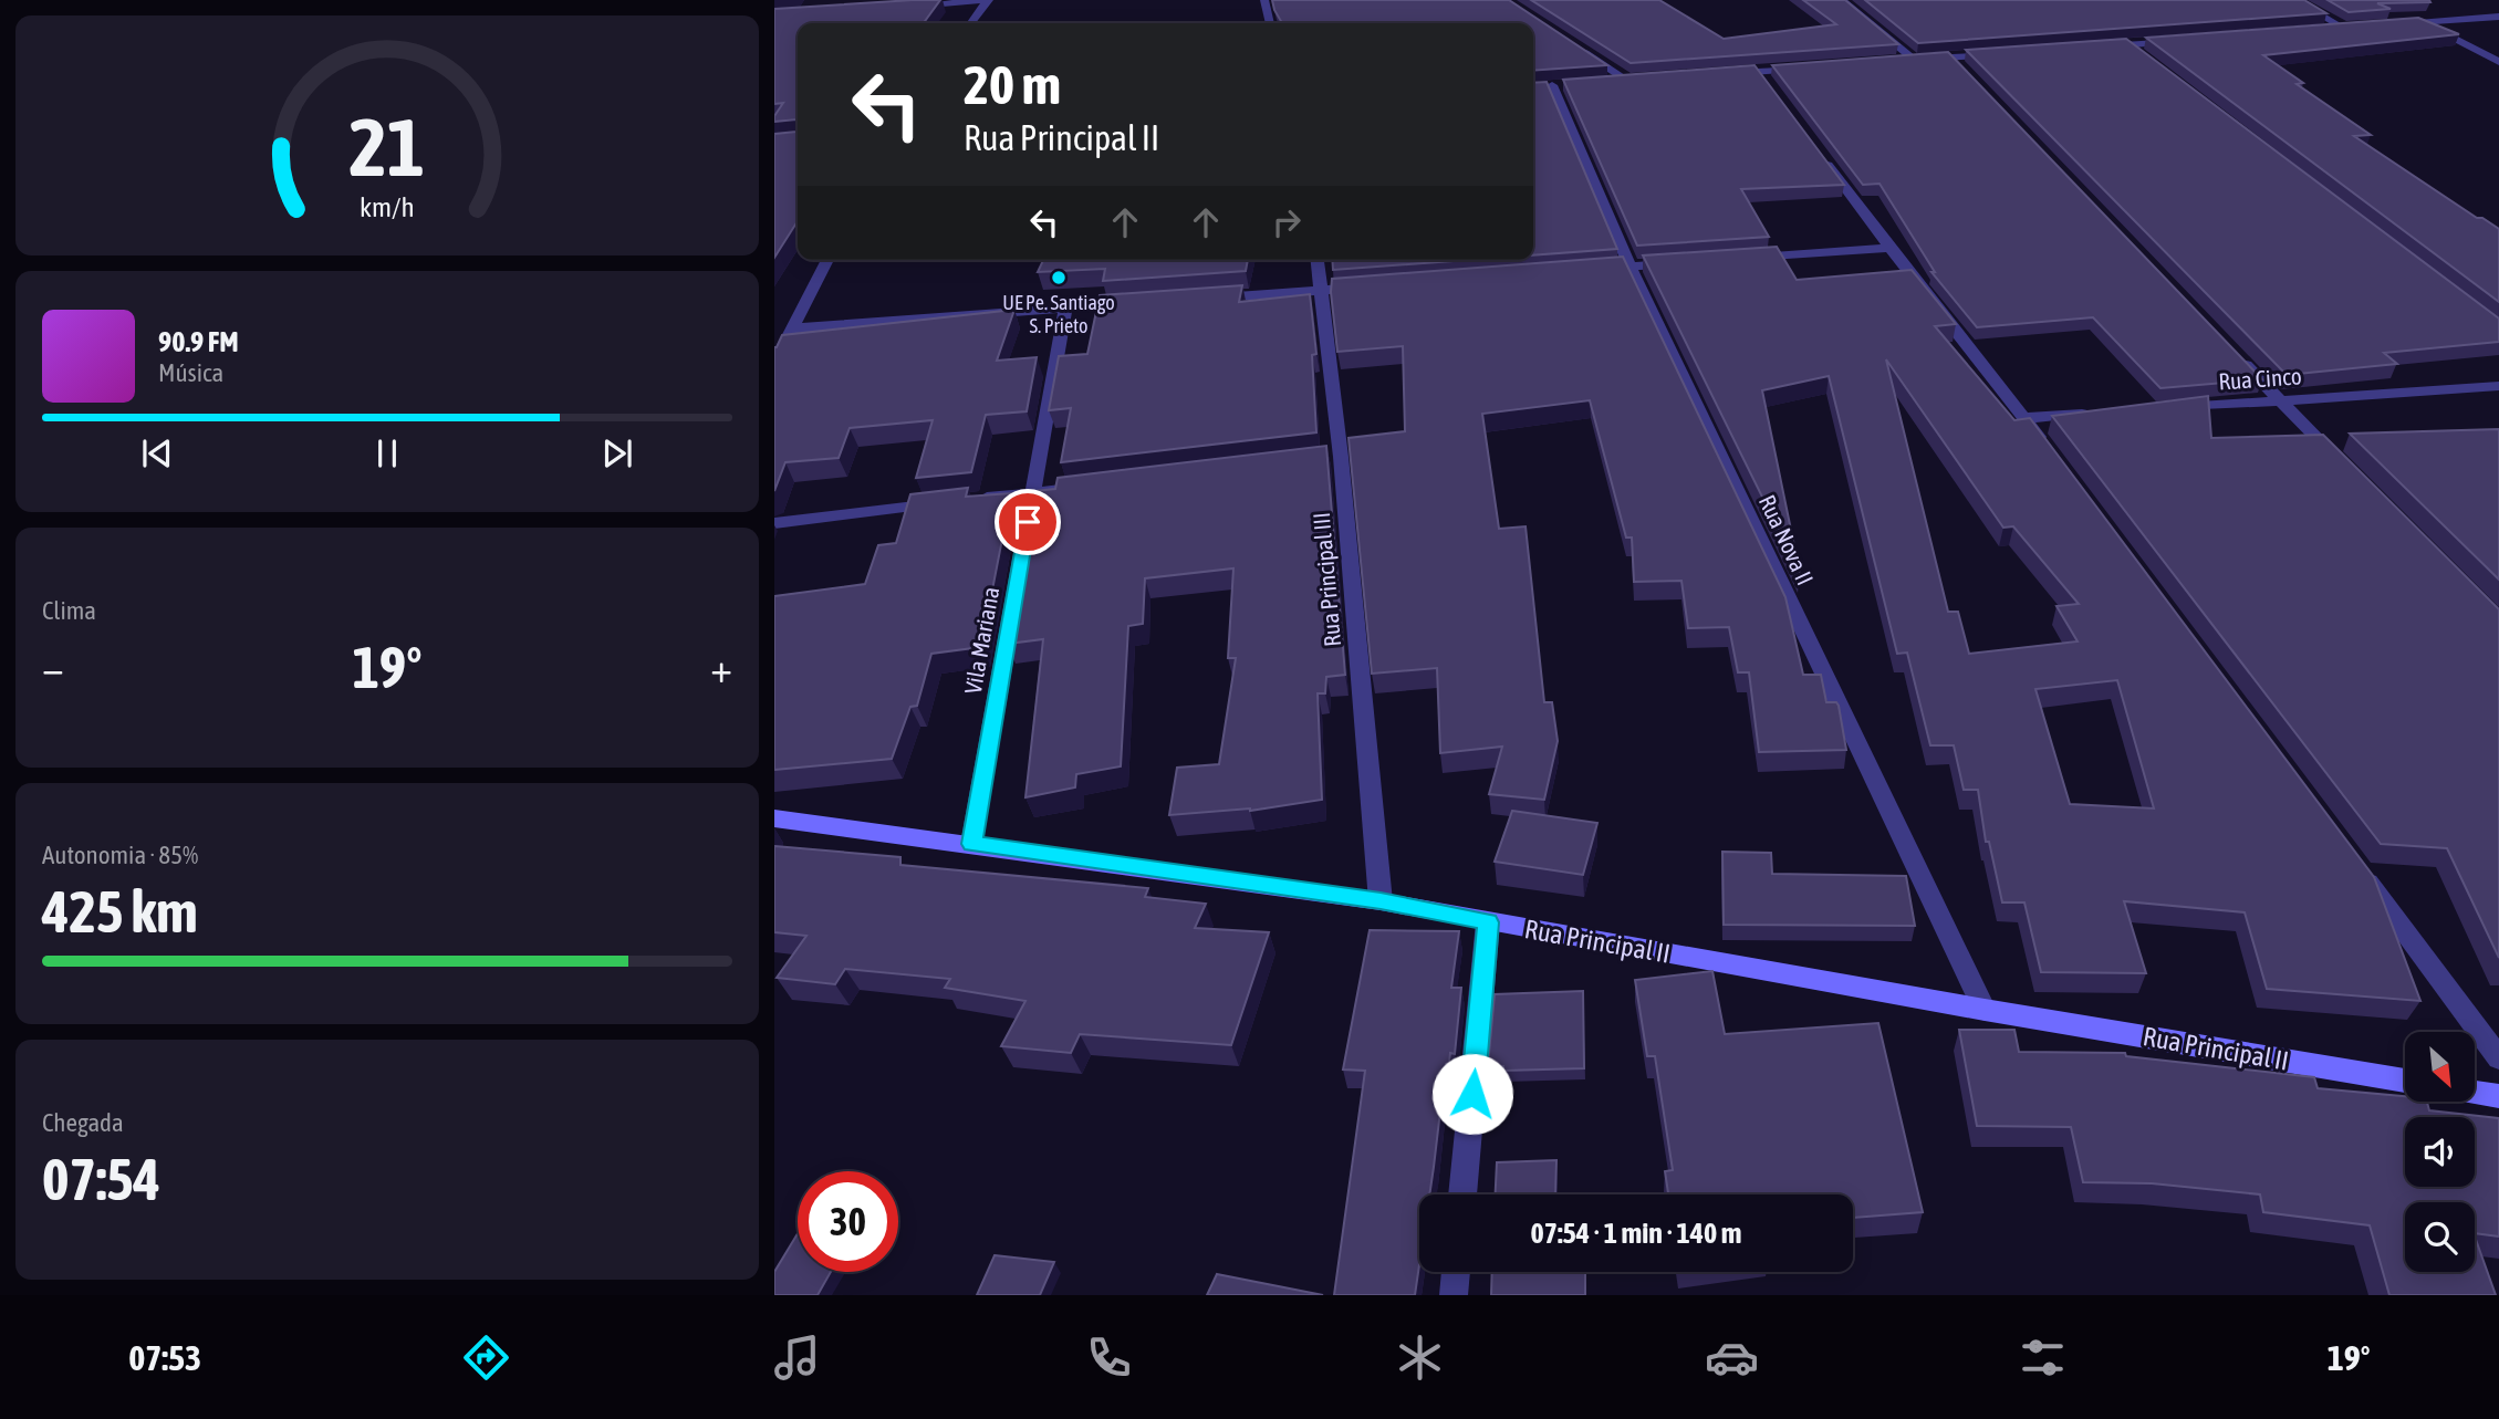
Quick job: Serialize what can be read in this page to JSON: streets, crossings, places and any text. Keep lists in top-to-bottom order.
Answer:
{
  "streets": {
    "street": [
      "Rua Cinco",
      "Rua Nova II",
      "Rua Principal III",
      "Vila Mariana",
      "Rua Principal II"
    ]
  },
  "crossings": [
    ["Rua Nova II", "Rua Principal II"],
    ["Rua Principal III", "Rua Principal II"],
    ["Vila Mariana", "Rua Principal II"]
  ],
  "places": ["UE Pe. Santiago S. Prieto"],
  "north": "bottom right",
  "page": {
    "turn": ["20 m", "Rua Principal II"],
    "song": ["90.9 FM", "Música"],
    "tile": [
      "Clima",
      ["Autonomia · 85%", "425 km"],
      ["Chegada", "07:54"]
    ],
    "heat": ["−", "19°", "+"],
    "limit": "30",
    "trip": "07:54 · 1 min · 140 m",
    "tabs": ["07:53", "19°"],
    "gauge": ["21", "km/h"]
  }
}
